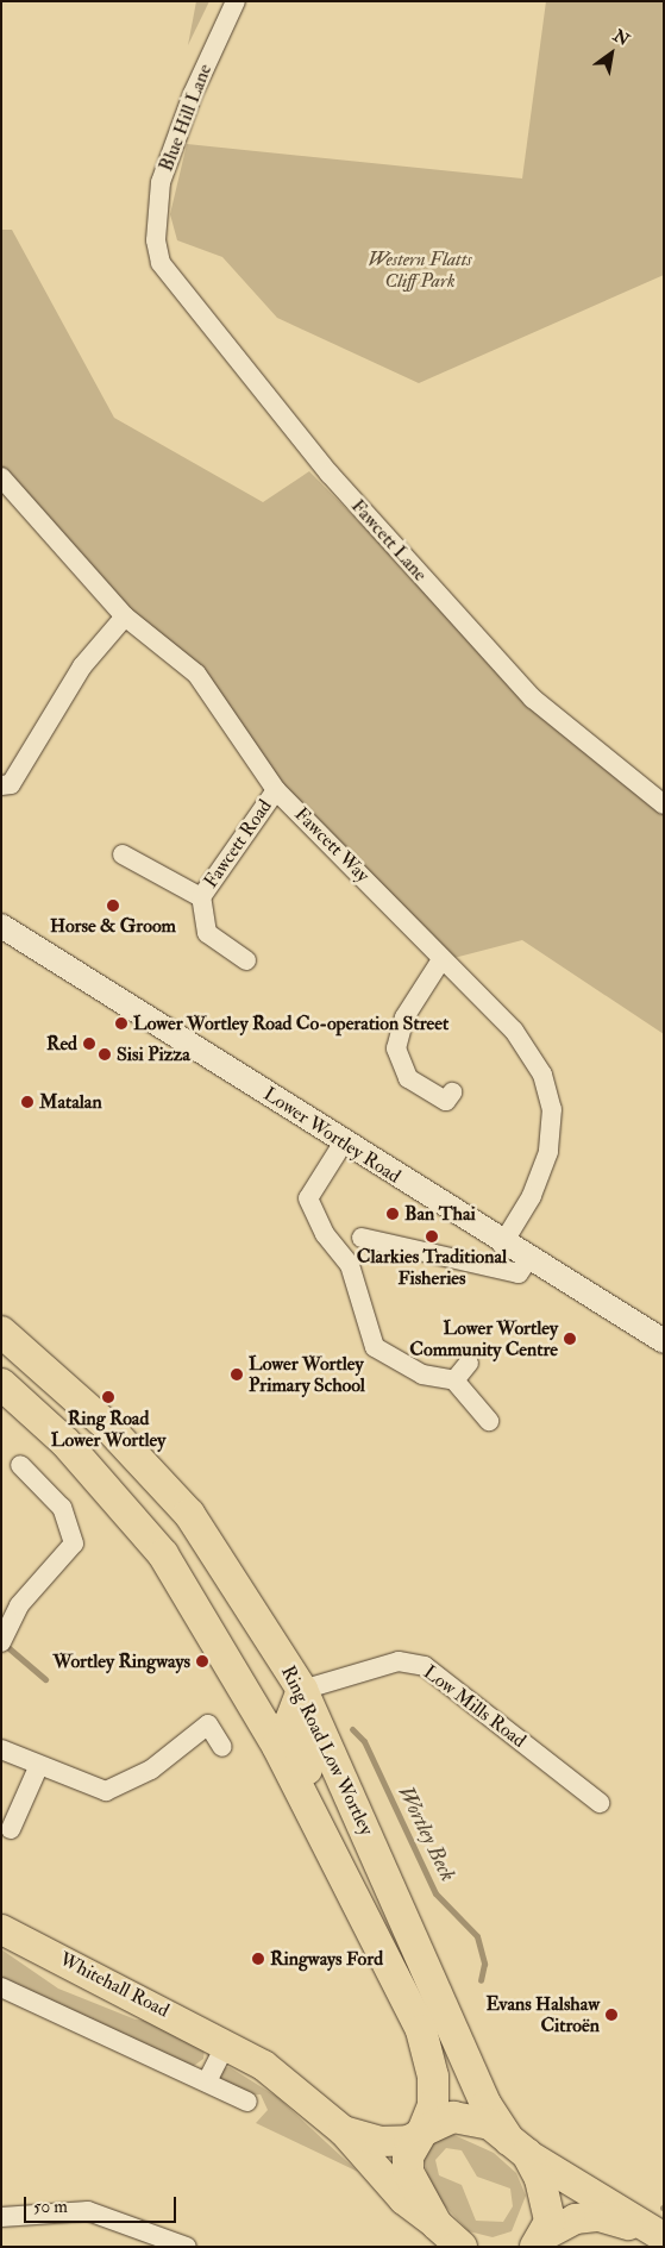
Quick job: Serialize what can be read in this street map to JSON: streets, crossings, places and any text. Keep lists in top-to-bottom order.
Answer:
{
  "streets": {
    "highway": ["Ring Road Low Wortley"],
    "main road": ["Whitehall Road"],
    "street": [
      "Blue Hill Lane",
      "Fawcett Lane",
      "Fawcett Road",
      "Fawcett Way",
      "Lower Wortley Road",
      "Low Mills Road"
    ]
  },
  "crossings": [
    ["Blue Hill Lane", "Fawcett Lane"],
    ["Fawcett Road", "Fawcett Way"],
    ["Fawcett Way", "Lower Wortley Road"],
    ["Low Mills Road", "Ring Road Low Wortley"],
    ["Ring Road Low Wortley", "Whitehall Road"]
  ],
  "water": ["Wortley Beck"],
  "parks": ["Western Flatts Cliff Park"],
  "places": [
    "Horse & Groom",
    "Lower Wortley Road Co-operation Street",
    "Red",
    "Sisi Pizza",
    "Matalan",
    "Ban Thai",
    "Clarkies Traditional Fisheries",
    "Lower Wortley Community Centre",
    "Lower Wortley Primary School",
    "Ring Road Lower Wortley",
    "Wortley Ringways",
    "Ringways Ford",
    "Evans Halshaw Citroën"
  ],
  "scale_bar": "50 m",
  "north": "top right"
}
